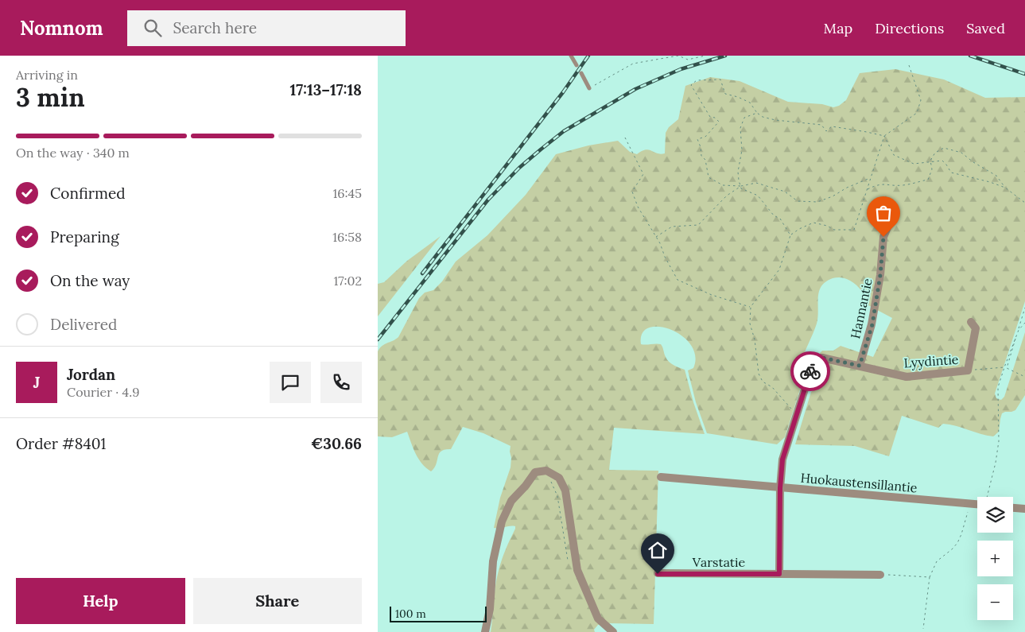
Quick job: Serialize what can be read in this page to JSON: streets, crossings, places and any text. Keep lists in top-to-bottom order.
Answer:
{
  "streets": {
    "street": [
      "Hannantie",
      "Lyydintie",
      "Huokaustensillantie",
      "Varstatie"
    ]
  },
  "crossings": [
    ["Hannantie", "Lyydintie"],
    ["Lyydintie", "Huokaustensillantie"]
  ],
  "scale_bar": "100 m",
  "page": {
    "header": "Nomnom",
    "search": "Search here",
    "nav": ["Map", "Directions", "Saved"],
    "heading": ["3 min", "Arriving in", "17:13–17:18"],
    "panel": [
      "Jordan",
      "Courier · 4.9",
      "Order #8401",
      "€30.66"
    ],
    "bar": "On the way · 340 m",
    "list": [
      ["Confirmed", "16:45"],
      ["Preparing", "16:58"],
      ["On the way", "17:02"],
      "Delivered"
    ],
    "round": "J",
    "map_buttons": ["+", "−"],
    "buttons": ["Help", "Share"],
    "scale": "100 m"
  }
}
